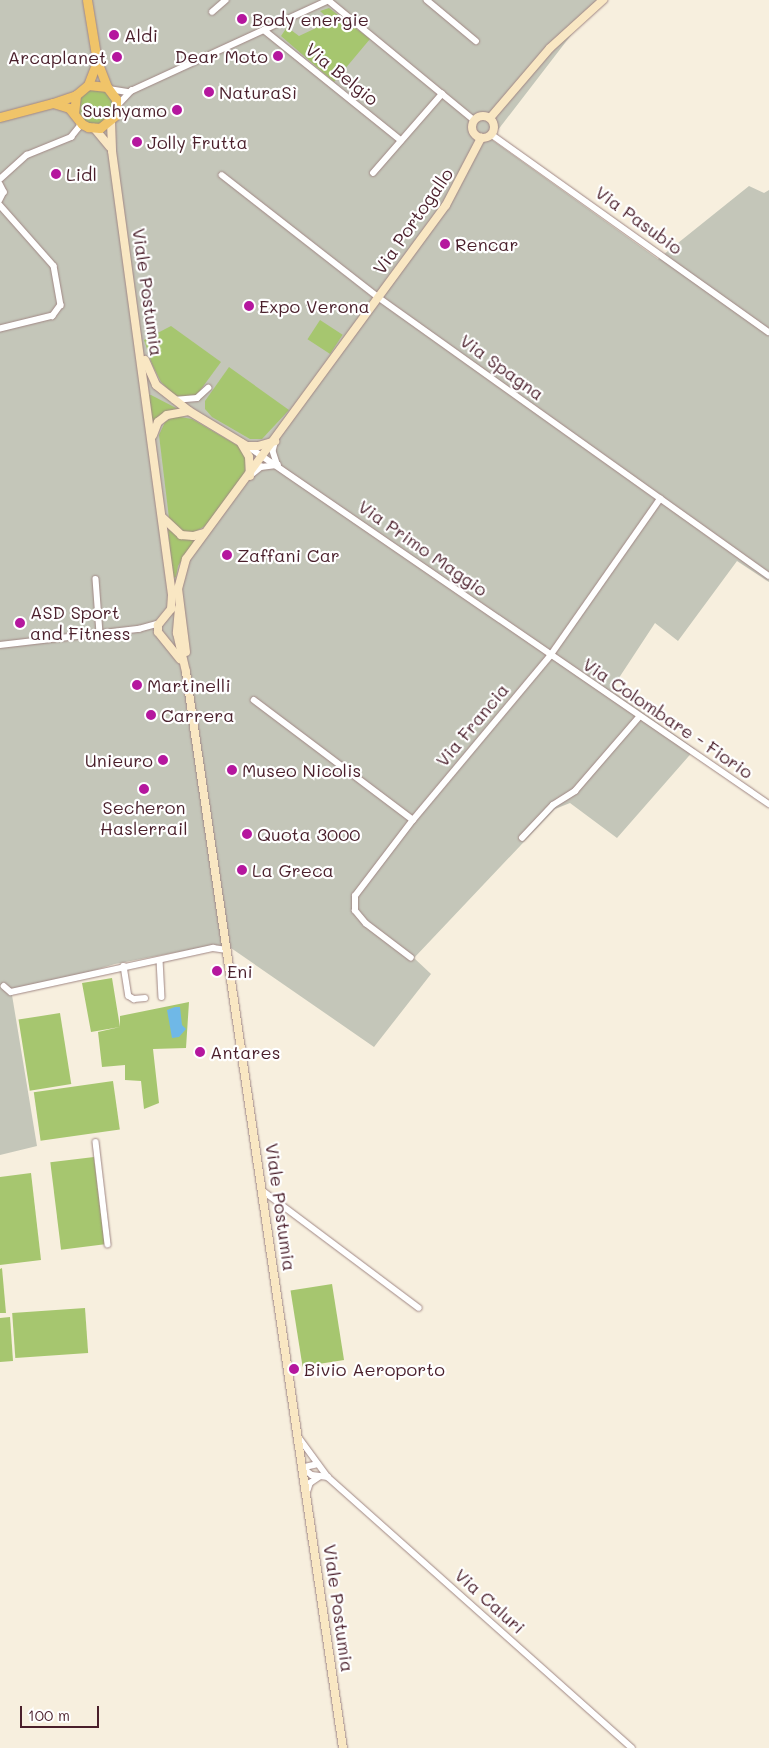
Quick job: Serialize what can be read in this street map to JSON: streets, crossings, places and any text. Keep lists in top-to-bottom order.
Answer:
{
  "streets": {
    "main road": ["Via Portogallo", "Viale Postumia", "Via Primo Maggio"],
    "street": [
      "Via Belgio",
      "Via Pasubio",
      "Via Spagna",
      "Via Colombare - Fiorio",
      "Via Francia",
      "Via Caluri"
    ]
  },
  "crossings": [
    ["Via Pasubio", "Via Portogallo"],
    ["Via Portogallo", "Viale Postumia"],
    ["Via Portogallo", "Via Spagna"],
    ["Via Portogallo", "Via Primo Maggio"],
    ["Viale Postumia", "Via Primo Maggio"],
    ["Viale Postumia", "Via Caluri"],
    ["Via Spagna", "Via Francia"],
    ["Via Primo Maggio", "Via Colombare - Fiorio"],
    ["Via Primo Maggio", "Via Francia"],
    ["Via Colombare - Fiorio", "Via Francia"]
  ],
  "places": [
    "Body energie",
    "Aldi",
    "Dear Moto",
    "Arcaplanet",
    "NaturaSì",
    "Sushyamo",
    "Jolly Frutta",
    "Lidl",
    "Rencar",
    "Expo Verona",
    "Zaffani Car",
    "ASD Sport and Fitness",
    "Martinelli",
    "Carrera",
    "Unieuro",
    "Museo Nicolis",
    "Secheron Haslerrail",
    "Quota 3000",
    "La Greca",
    "Eni",
    "Antares",
    "Bivio Aeroporto"
  ],
  "scale_bar": "100 m"
}
